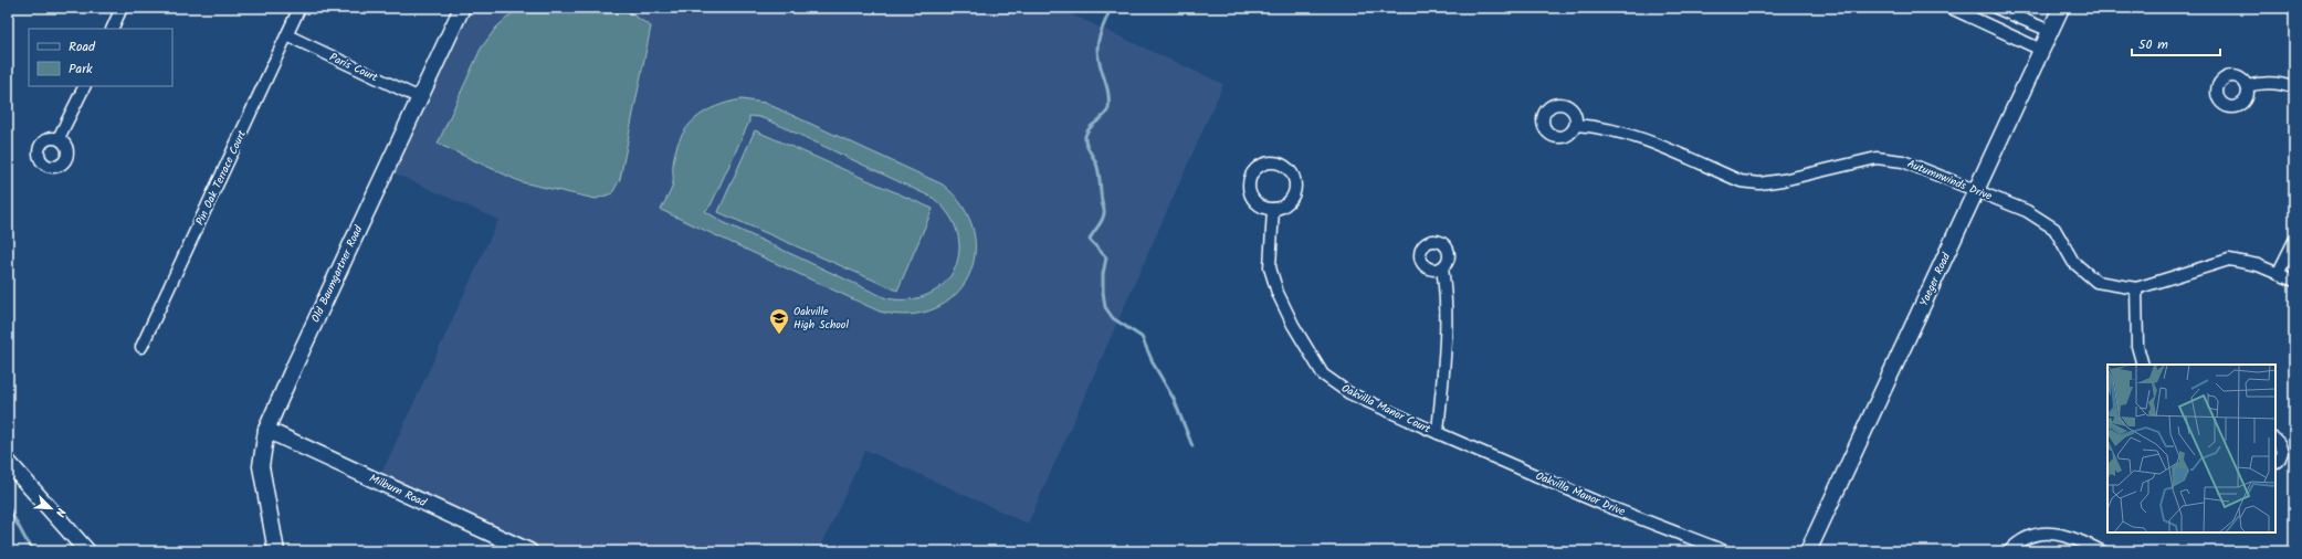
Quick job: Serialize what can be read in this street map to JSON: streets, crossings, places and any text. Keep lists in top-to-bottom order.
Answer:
{
  "streets": {
    "street": [
      "Paris Court",
      "Pin Oak Terrace Court",
      "Autumnwinds Drive",
      "Old Baumgartner Road",
      "Yaeger Road",
      "Oakvilla Manor Court",
      "Milburn Road",
      "Oakvilla Manor Drive"
    ]
  },
  "crossings": [
    ["Paris Court", "Pin Oak Terrace Court"],
    ["Paris Court", "Old Baumgartner Road"],
    ["Autumnwinds Drive", "Yaeger Road"],
    ["Old Baumgartner Road", "Milburn Road"],
    ["Oakvilla Manor Court", "Oakvilla Manor Drive"]
  ],
  "places": {
    "school or university": ["Oakville High School"]
  },
  "legend": ["Road", "Park"],
  "scale_bar": "50 m",
  "north": "bottom right"
}
